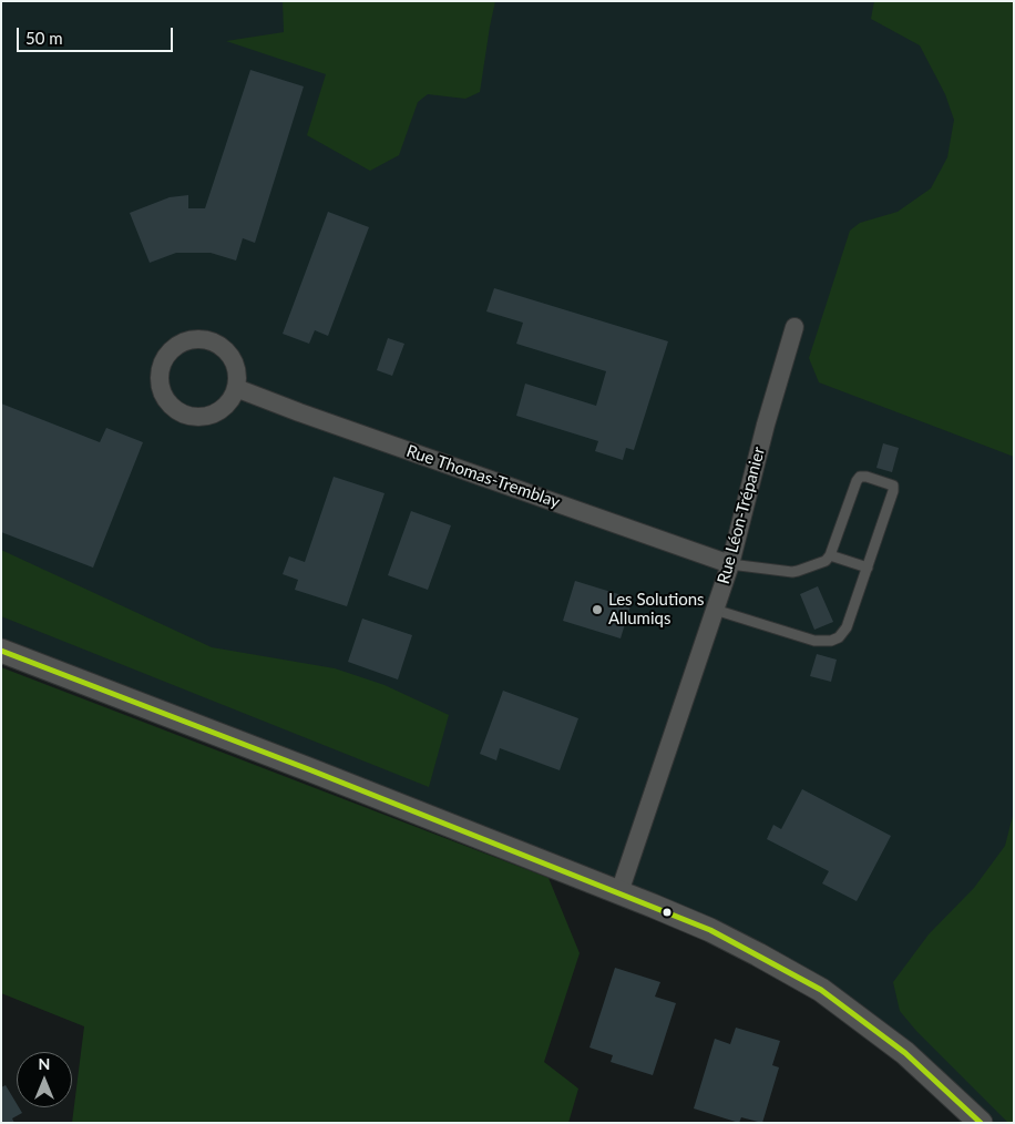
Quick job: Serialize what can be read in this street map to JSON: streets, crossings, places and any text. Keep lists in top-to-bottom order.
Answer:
{
  "streets": {
    "street": ["Rue Thomas-Tremblay", "Rue Léon-Trépanier"]
  },
  "crossings": [
    ["Rue Thomas-Tremblay", "Rue Léon-Trépanier"]
  ],
  "places": ["Les Solutions Allumiqs"],
  "scale_bar": "50 m",
  "north": "top"
}
